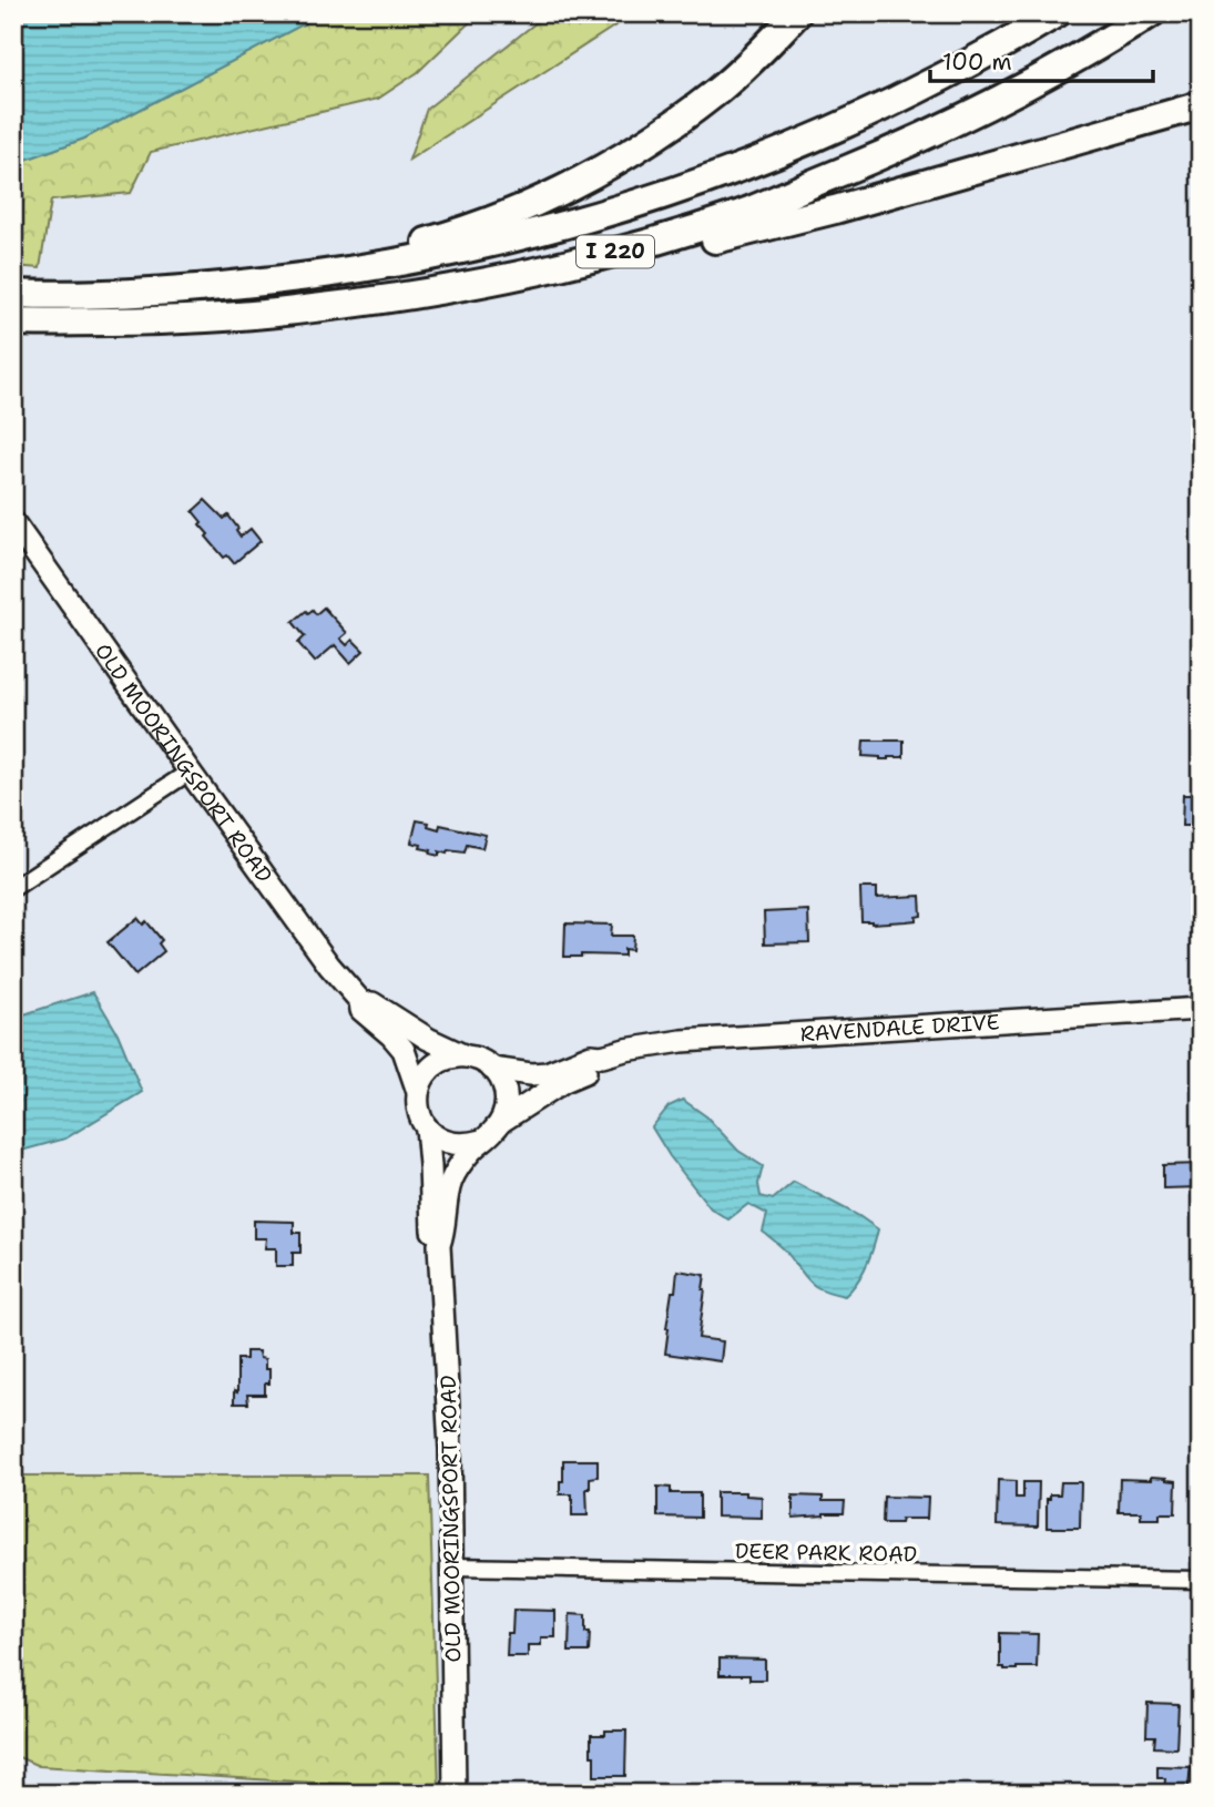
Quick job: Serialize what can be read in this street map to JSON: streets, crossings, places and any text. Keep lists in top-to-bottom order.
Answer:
{
  "streets": {
    "highway": ["I 220"],
    "main road": ["OLD MOORINGSPORT ROAD", "RAVENDALE DRIVE"],
    "street": ["DEER PARK ROAD"]
  },
  "crossings": [
    ["OLD MOORINGSPORT ROAD", "RAVENDALE DRIVE"],
    ["OLD MOORINGSPORT ROAD", "DEER PARK ROAD"]
  ],
  "scale_bar": "100 m"
}
